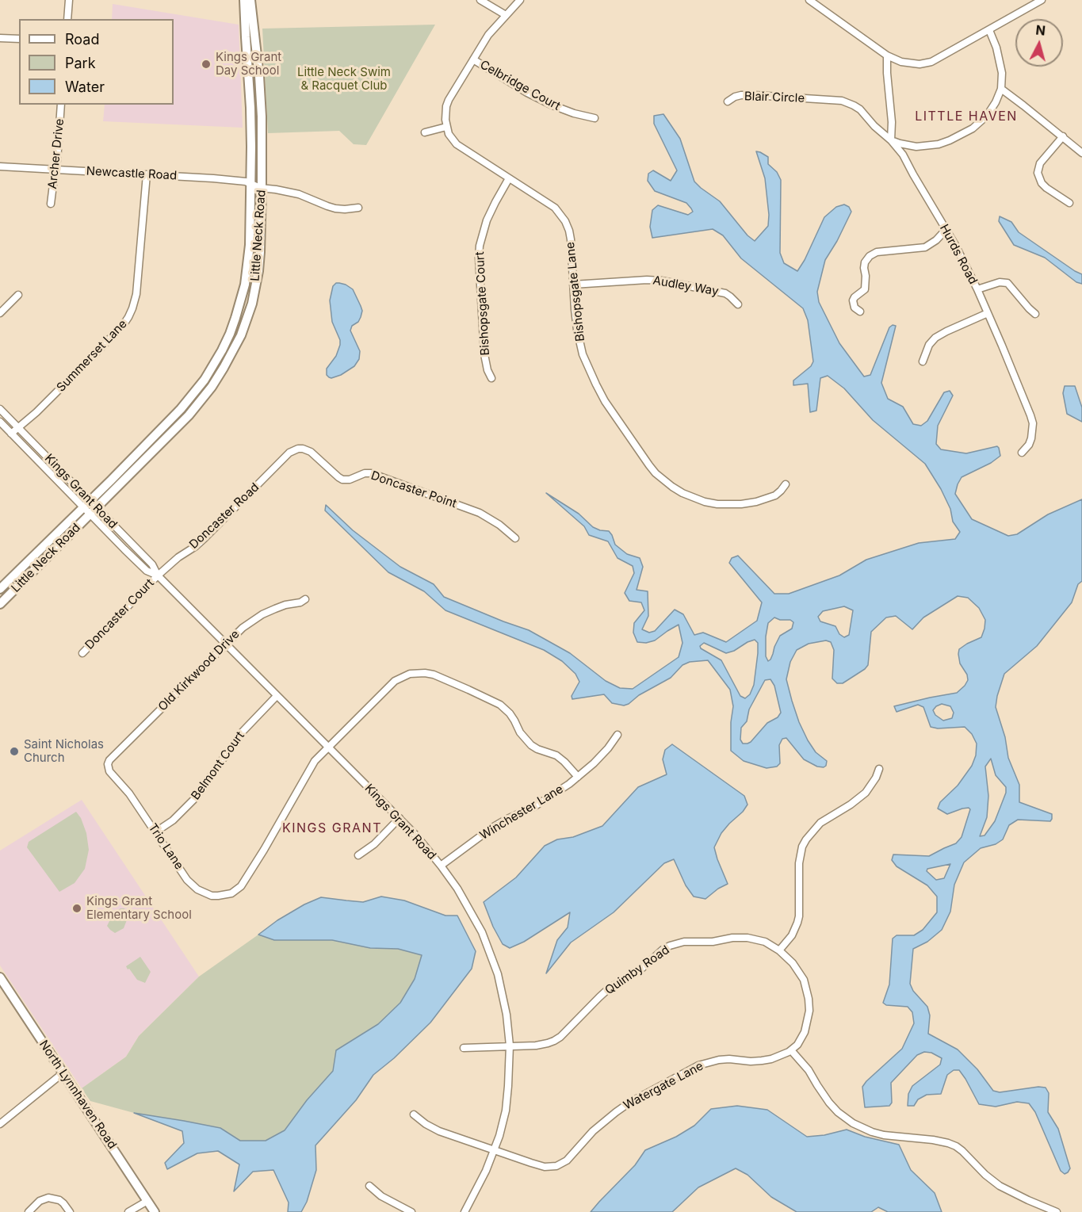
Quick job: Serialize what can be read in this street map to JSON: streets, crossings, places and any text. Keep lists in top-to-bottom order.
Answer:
{
  "streets": {
    "street": [
      "Celbridge Court",
      "Blair Circle",
      "Archer Drive",
      "Newcastle Road",
      "Little Neck Road",
      "Hurds Road",
      "Audley Way",
      "Bishopsgate Lane",
      "Bishopsgate Court",
      "Summerset Lane",
      "Doncaster Point",
      "Kings Grant Road",
      "Doncaster Road",
      "Doncaster Court",
      "Old Kirkwood Drive",
      "Belmont Court",
      "Winchester Lane",
      "Trio Lane",
      "Quimby Road",
      "Watergate Lane",
      "North Lynnhaven Road"
    ]
  },
  "crossings": [
    ["Blair Circle", "Hurds Road"],
    ["Archer Drive", "Newcastle Road"],
    ["Newcastle Road", "Little Neck Road"],
    ["Newcastle Road", "Summerset Lane"],
    ["Little Neck Road", "Kings Grant Road"],
    ["Audley Way", "Bishopsgate Lane"],
    ["Bishopsgate Lane", "Bishopsgate Court"],
    ["Summerset Lane", "Kings Grant Road"],
    ["Doncaster Point", "Doncaster Road"],
    ["Kings Grant Road", "Doncaster Road"],
    ["Kings Grant Road", "Doncaster Court"],
    ["Kings Grant Road", "Old Kirkwood Drive"],
    ["Kings Grant Road", "Belmont Court"],
    ["Kings Grant Road", "Winchester Lane"],
    ["Kings Grant Road", "Trio Lane"],
    ["Kings Grant Road", "Quimby Road"],
    ["Kings Grant Road", "Watergate Lane"],
    ["Doncaster Road", "Doncaster Court"],
    ["Old Kirkwood Drive", "Trio Lane"],
    ["Belmont Court", "Trio Lane"],
    ["Quimby Road", "Watergate Lane"]
  ],
  "districts": ["LITTLE HAVEN", "KINGS GRANT"],
  "parks": ["Little Neck Swim & Racquet Club"],
  "places": ["Kings Grant Day School", "Saint Nicholas Church", "Kings Grant Elementary School"],
  "legend": ["Road", "Park", "Water"],
  "north": "top"
}
